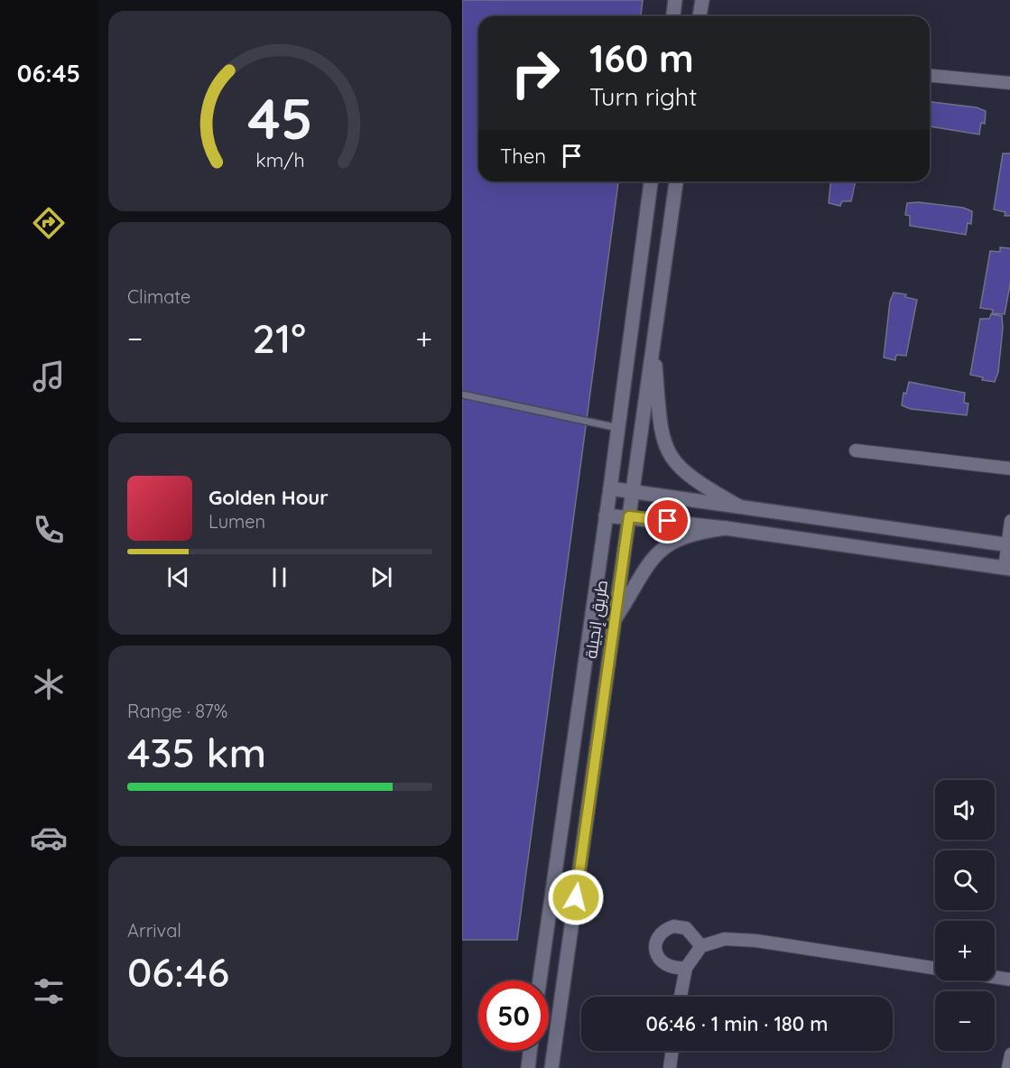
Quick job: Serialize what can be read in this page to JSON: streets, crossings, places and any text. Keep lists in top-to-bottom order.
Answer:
{
  "streets": {
    "main road": ["طريق إنجيلة"]
  },
  "page": {
    "tabs": "06:45",
    "turn": ["160 m", "Turn right"],
    "then": "Then",
    "tile": [
      "Climate",
      ["Range · 87%", "435 km"],
      ["Arrival", "06:46"]
    ],
    "heat": ["−", "21°", "+"],
    "song": ["Golden Hour", "Lumen"],
    "map_buttons": ["+", "−"],
    "limit": "50",
    "trip": "06:46 · 1 min · 180 m",
    "gauge": ["45", "km/h"]
  }
}
